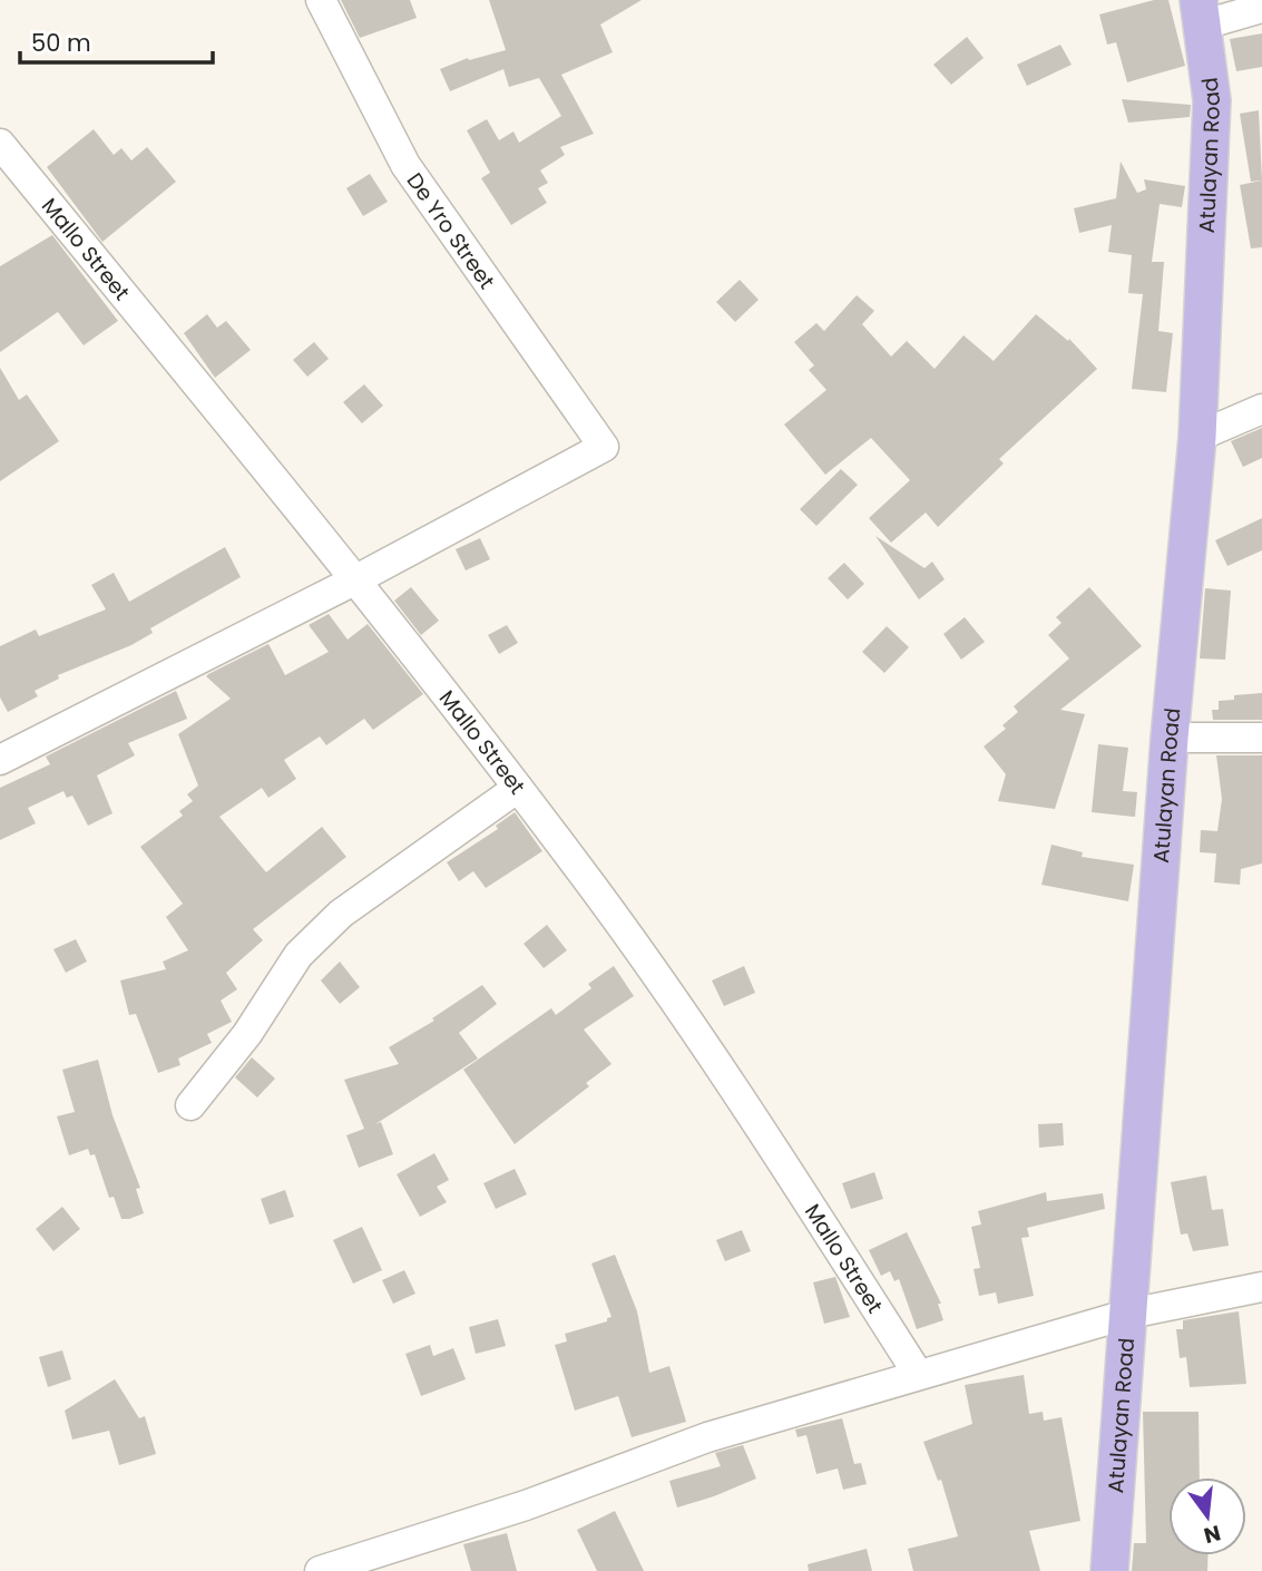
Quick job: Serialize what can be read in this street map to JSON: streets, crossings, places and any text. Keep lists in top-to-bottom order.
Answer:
{
  "streets": {
    "main road": ["Atulayan Road"],
    "street": ["De Yro Street", "Mallo Street"]
  },
  "crossings": [
    ["De Yro Street", "Mallo Street"]
  ],
  "scale_bar": "50 m",
  "north": "bottom"
}
